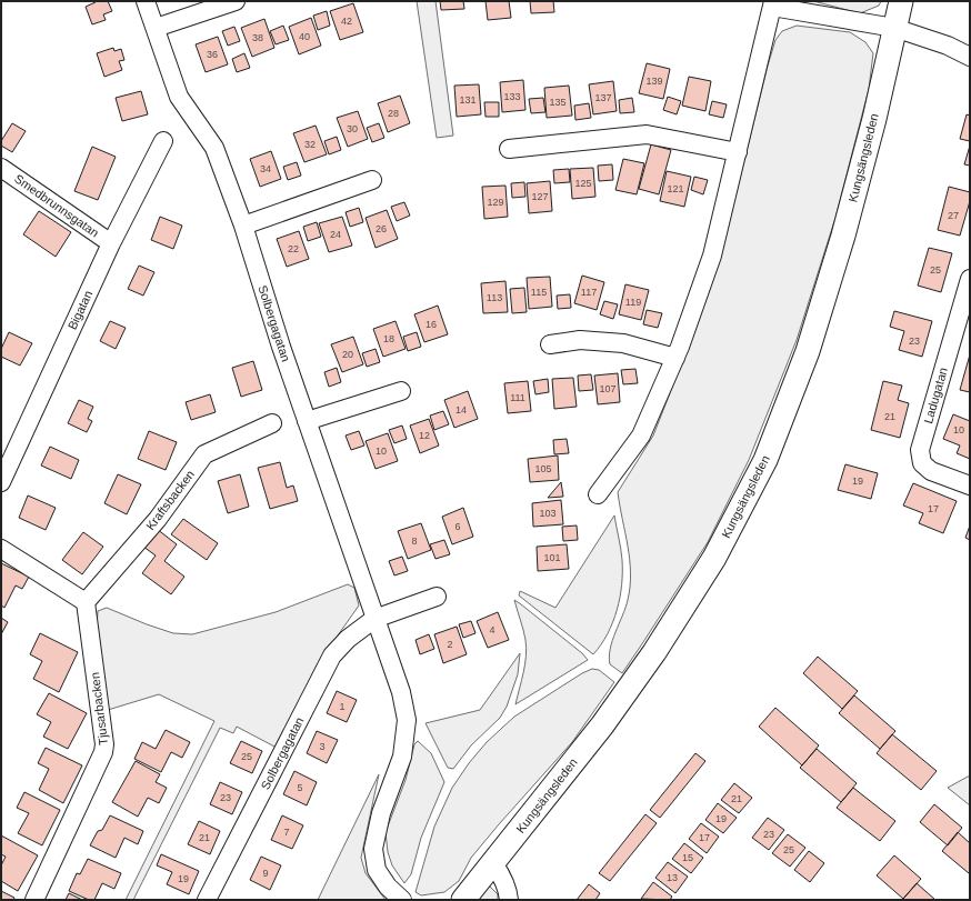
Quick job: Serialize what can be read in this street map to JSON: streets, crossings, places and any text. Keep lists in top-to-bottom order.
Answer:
{
  "streets": {
    "main road": ["Kungsängsleden"],
    "street": [
      "Smedbrunnsgatan",
      "Bigatan",
      "Solbergagatan",
      "Ladugatan",
      "Kraftsbacken",
      "Tjusarbacken"
    ]
  },
  "crossings": [
    ["Smedbrunnsgatan", "Bigatan"],
    ["Kraftsbacken", "Tjusarbacken"]
  ],
  "house_numbers": [
    "42",
    "40",
    "38",
    "36",
    "139",
    "133",
    "137",
    "131",
    "135",
    "28",
    "30",
    "32",
    "34",
    "125",
    "121",
    "127",
    "129",
    "27",
    "26",
    "24",
    "22",
    "25",
    "115",
    "117",
    "113",
    "119",
    "16",
    "18",
    "23",
    "20",
    "107",
    "111",
    "14",
    "21",
    "10",
    "12",
    "10",
    "105",
    "19",
    "17",
    "103",
    "6",
    "8",
    "101",
    "4",
    "2",
    "1",
    "3",
    "25",
    "5",
    "23",
    "21",
    "19",
    "7",
    "23",
    "21",
    "17",
    "25",
    "15",
    "9",
    "13",
    "19"
  ]
}
